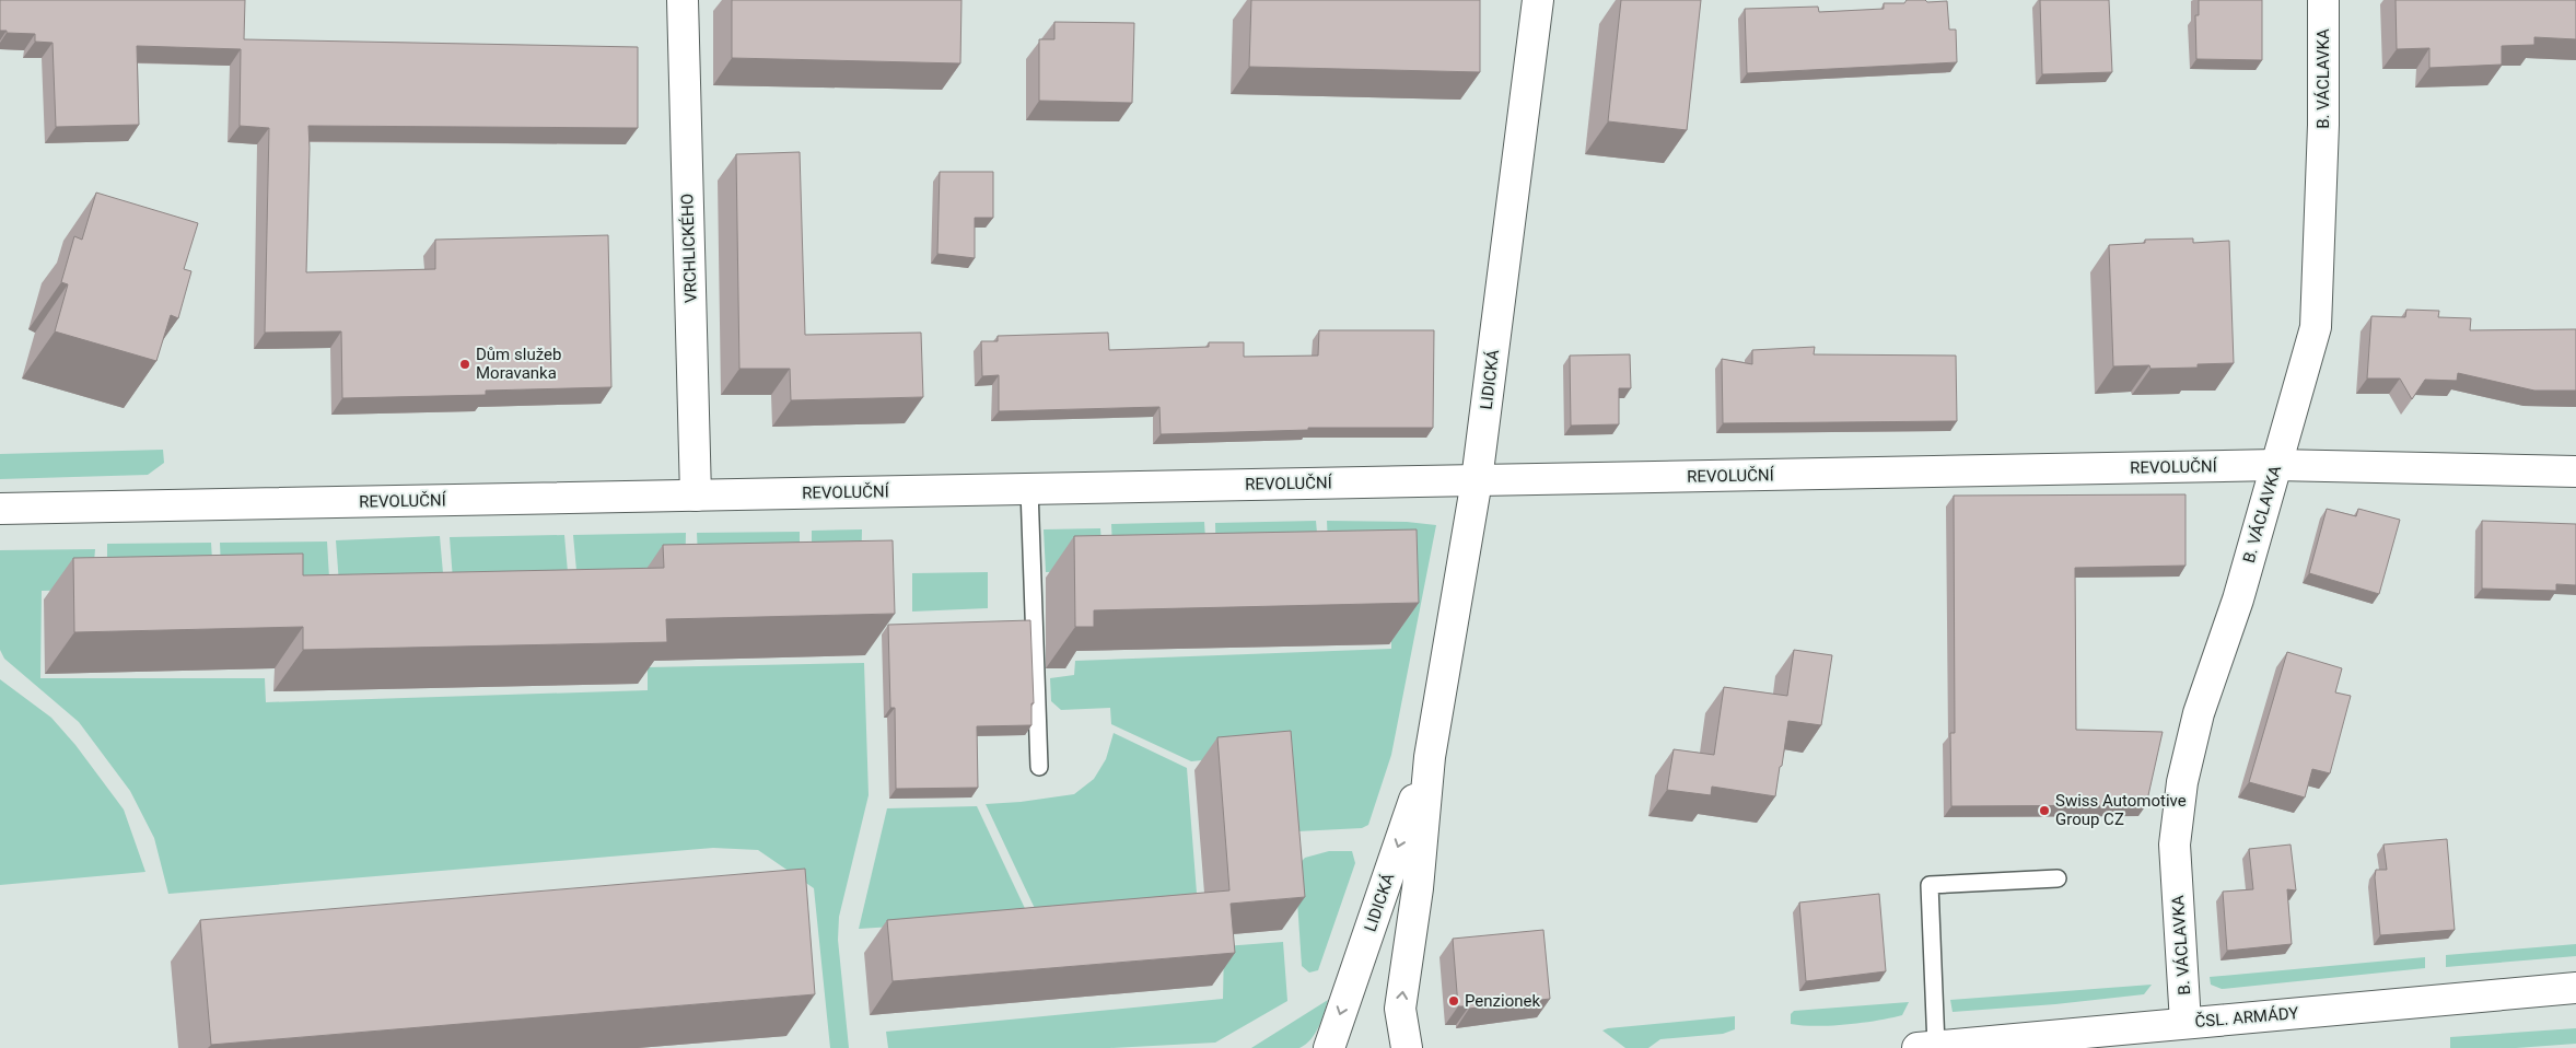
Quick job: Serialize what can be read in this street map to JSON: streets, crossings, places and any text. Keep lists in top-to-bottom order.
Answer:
{
  "streets": {
    "street": [
      "B. VÁCLAVKA",
      "VRCHLICKÉHO",
      "LIDICKÁ",
      "REVOLUČNÍ",
      "ČSL. ARMÁDY"
    ]
  },
  "crossings": [
    ["B. VÁCLAVKA", "REVOLUČNÍ"],
    ["B. VÁCLAVKA", "ČSL. ARMÁDY"],
    ["VRCHLICKÉHO", "REVOLUČNÍ"],
    ["LIDICKÁ", "REVOLUČNÍ"]
  ],
  "places": ["Dům služeb Moravanka", "Swiss Automotive Group CZ", "Penzionek"]
}
